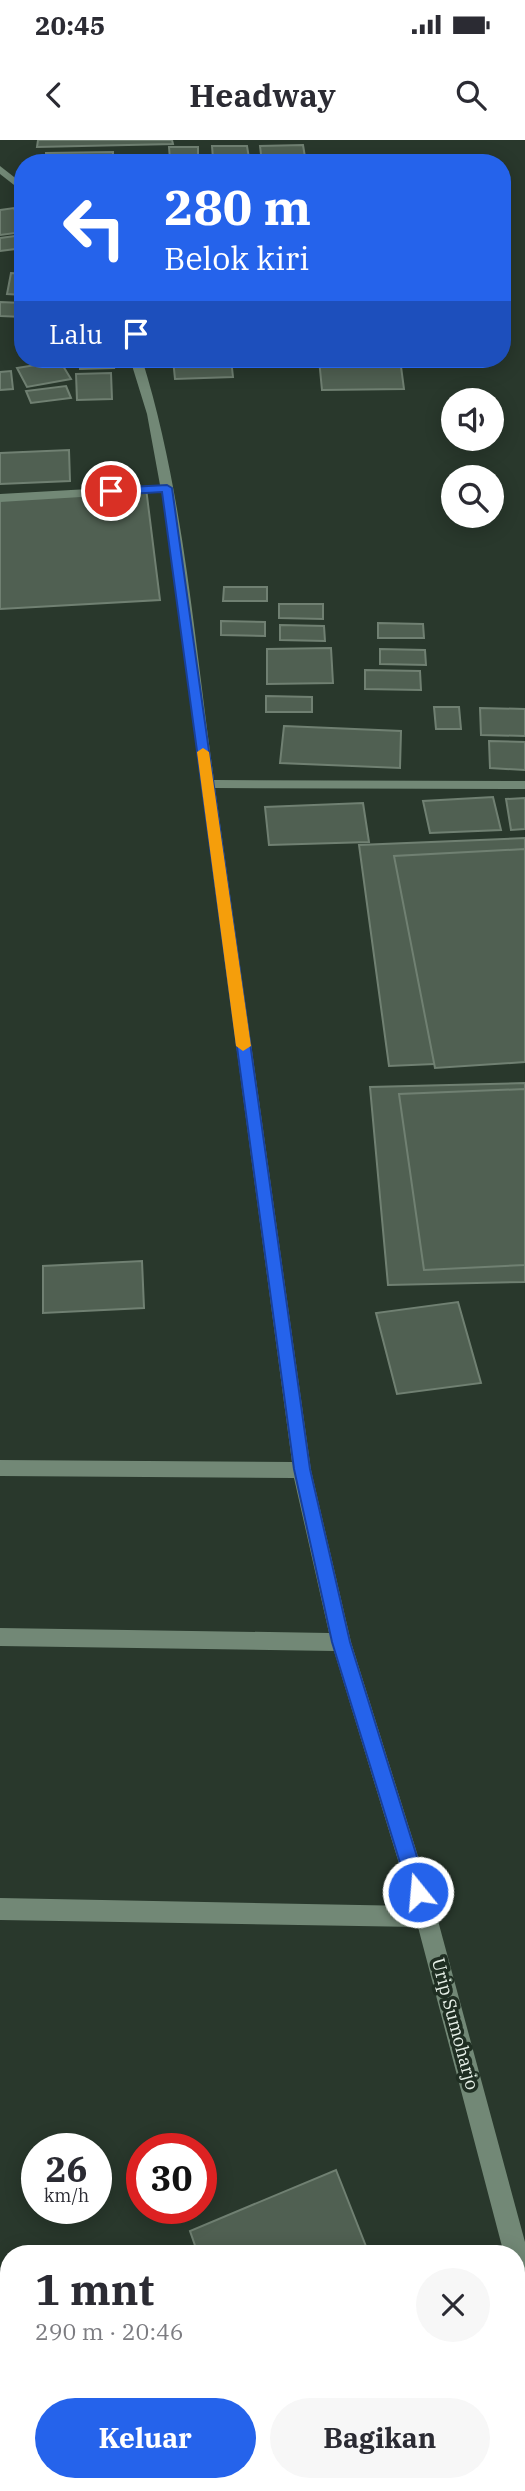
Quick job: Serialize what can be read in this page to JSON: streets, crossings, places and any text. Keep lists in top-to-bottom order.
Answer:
{
  "streets": {
    "street": ["Urip Sumoharjo"]
  },
  "page": {
    "status": "20:45",
    "header": "Headway",
    "turn": ["280 m", "Belok kiri"],
    "then": "Lalu",
    "speed": "26 km/h",
    "limit": "30",
    "heading": ["1 mnt", "290 m · 20:46"],
    "buttons": ["Keluar", "Bagikan"]
  }
}
